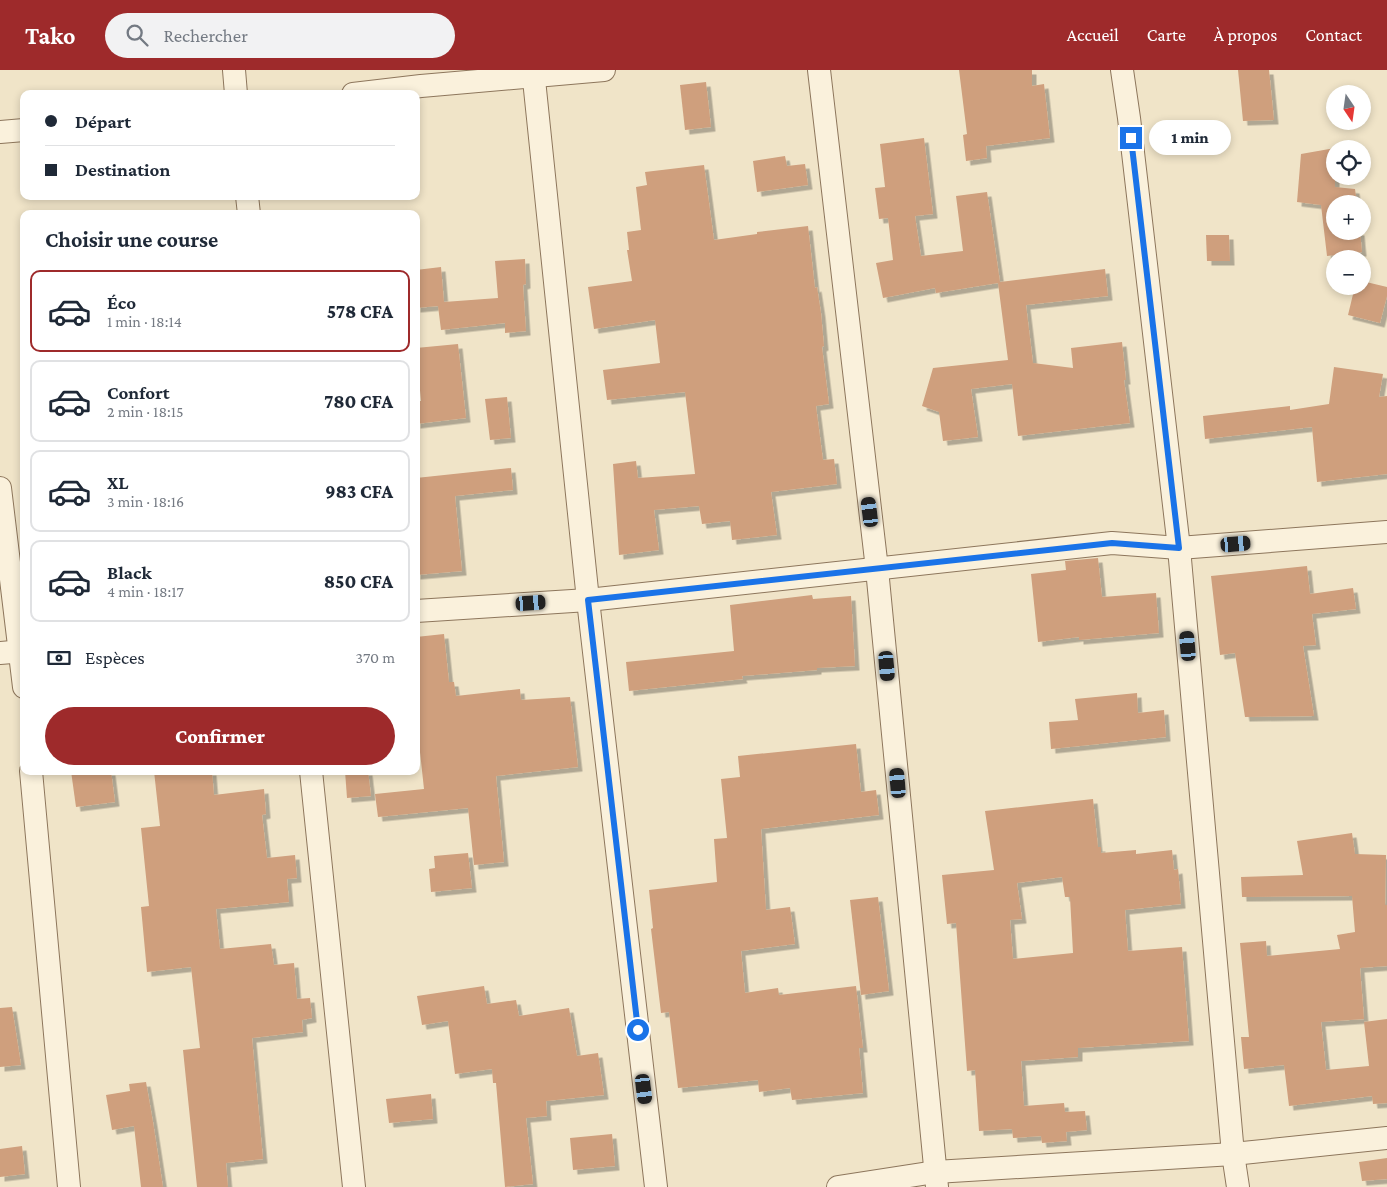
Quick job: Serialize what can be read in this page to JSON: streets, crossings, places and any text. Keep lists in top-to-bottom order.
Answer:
{
  "north": "bottom",
  "page": {
    "header": "Tako",
    "search": "Rechercher",
    "nav": [
      "Accueil",
      "Carte",
      "À propos",
      "Contact"
    ],
    "map_buttons": ["+", "−"],
    "banner": ["Départ", "Destination"],
    "bubble": "1 min",
    "heading": "Choisir une course",
    "list": [
      {
        "name": "Éco",
        "note": "1 min · 18:14",
        "value": "578 CFA"
      },
      {
        "name": "Confort",
        "note": "2 min · 18:15",
        "value": "780 CFA"
      },
      {
        "name": "XL",
        "note": "3 min · 18:16",
        "value": "983 CFA"
      },
      {
        "name": "Black",
        "note": "4 min · 18:17",
        "value": "850 CFA"
      }
    ],
    "pay": ["Espèces", "370 m"],
    "buttons": "Confirmer"
  }
}
